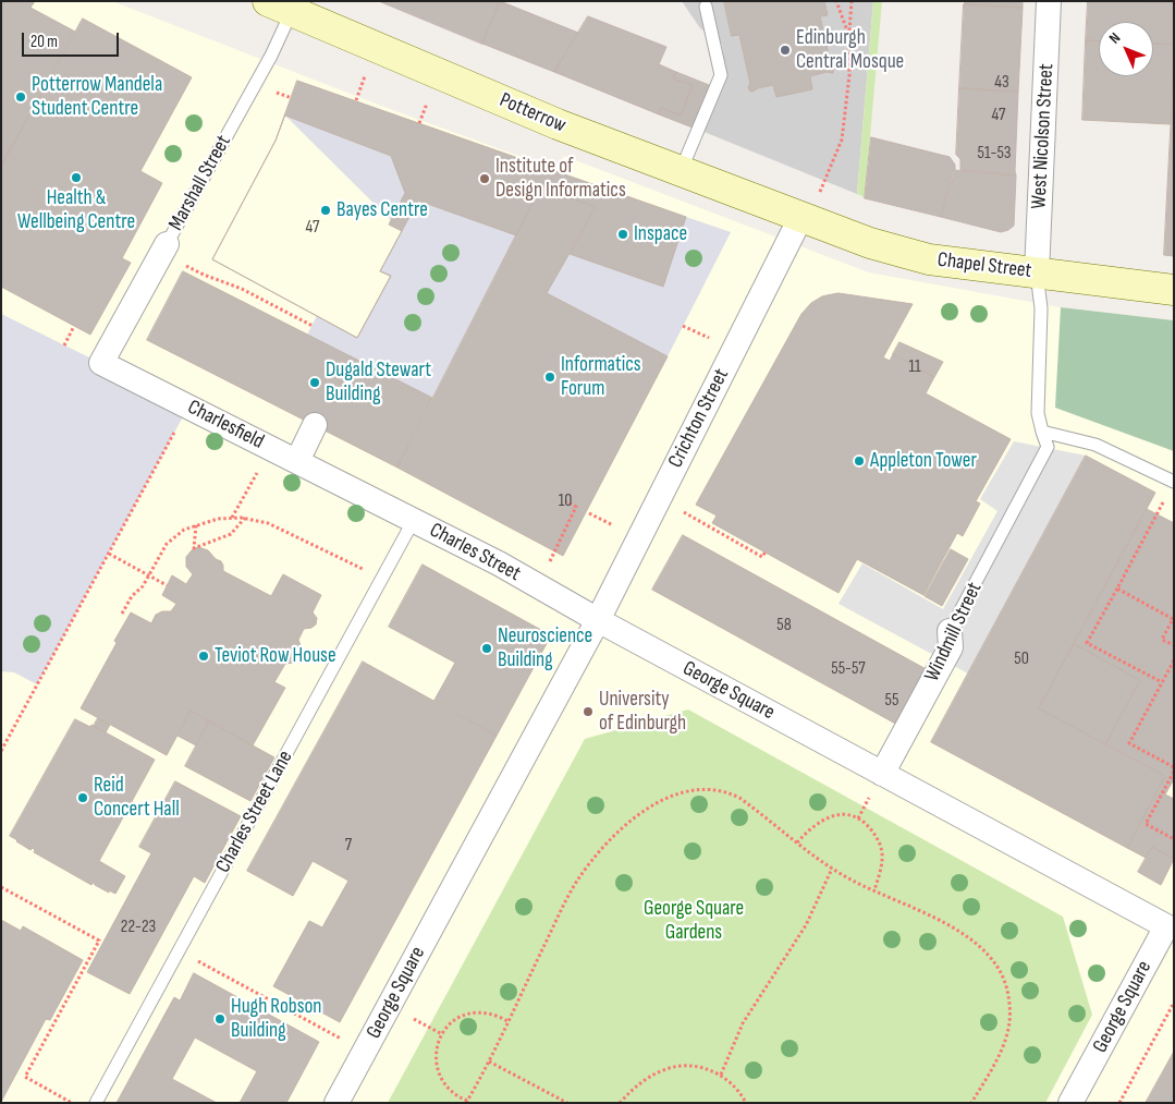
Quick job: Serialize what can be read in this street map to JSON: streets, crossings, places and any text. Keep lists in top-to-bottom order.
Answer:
{
  "streets": {
    "street": [
      "Potterrow",
      "West Nicolson Street",
      "Marshall Street",
      "Chapel Street",
      "Crichton Street",
      "Charlesfield",
      "Charles Street",
      "Windmill Street",
      "George Square"
    ],
    "lane": ["Charles Street Lane"]
  },
  "crossings": [
    ["Potterrow", "Marshall Street"],
    ["Potterrow", "Chapel Street"],
    ["Potterrow", "Crichton Street"],
    ["West Nicolson Street", "Chapel Street"],
    ["West Nicolson Street", "Windmill Street"],
    ["Marshall Street", "Charlesfield"],
    ["Chapel Street", "Crichton Street"],
    ["Chapel Street", "Windmill Street"],
    ["Crichton Street", "Charles Street"],
    ["Crichton Street", "George Square"],
    ["Charlesfield", "Charles Street"],
    ["Charles Street", "George Square"],
    ["Charles Street", "Charles Street Lane"],
    ["Windmill Street", "George Square"]
  ],
  "parks": ["George Square Gardens"],
  "places": [
    "Edinburgh Central Mosque",
    "Potterrow Mandela Student Centre",
    "Health & Wellbeing Centre",
    "Institute of Design Informatics",
    "Bayes Centre",
    "Inspace",
    "Informatics Forum",
    "Dugald Stewart Building",
    "Appleton Tower",
    "Neuroscience Building",
    "Teviot Row House",
    "University of Edinburgh",
    "Reid Concert Hall",
    "Hugh Robson Building"
  ],
  "house_numbers": [
    "43",
    "47",
    "51-53",
    "47",
    "11",
    "10",
    "58",
    "50",
    "55-57",
    "55",
    "7",
    "22-23"
  ],
  "scale_bar": "20 m",
  "north": "top left"
}
